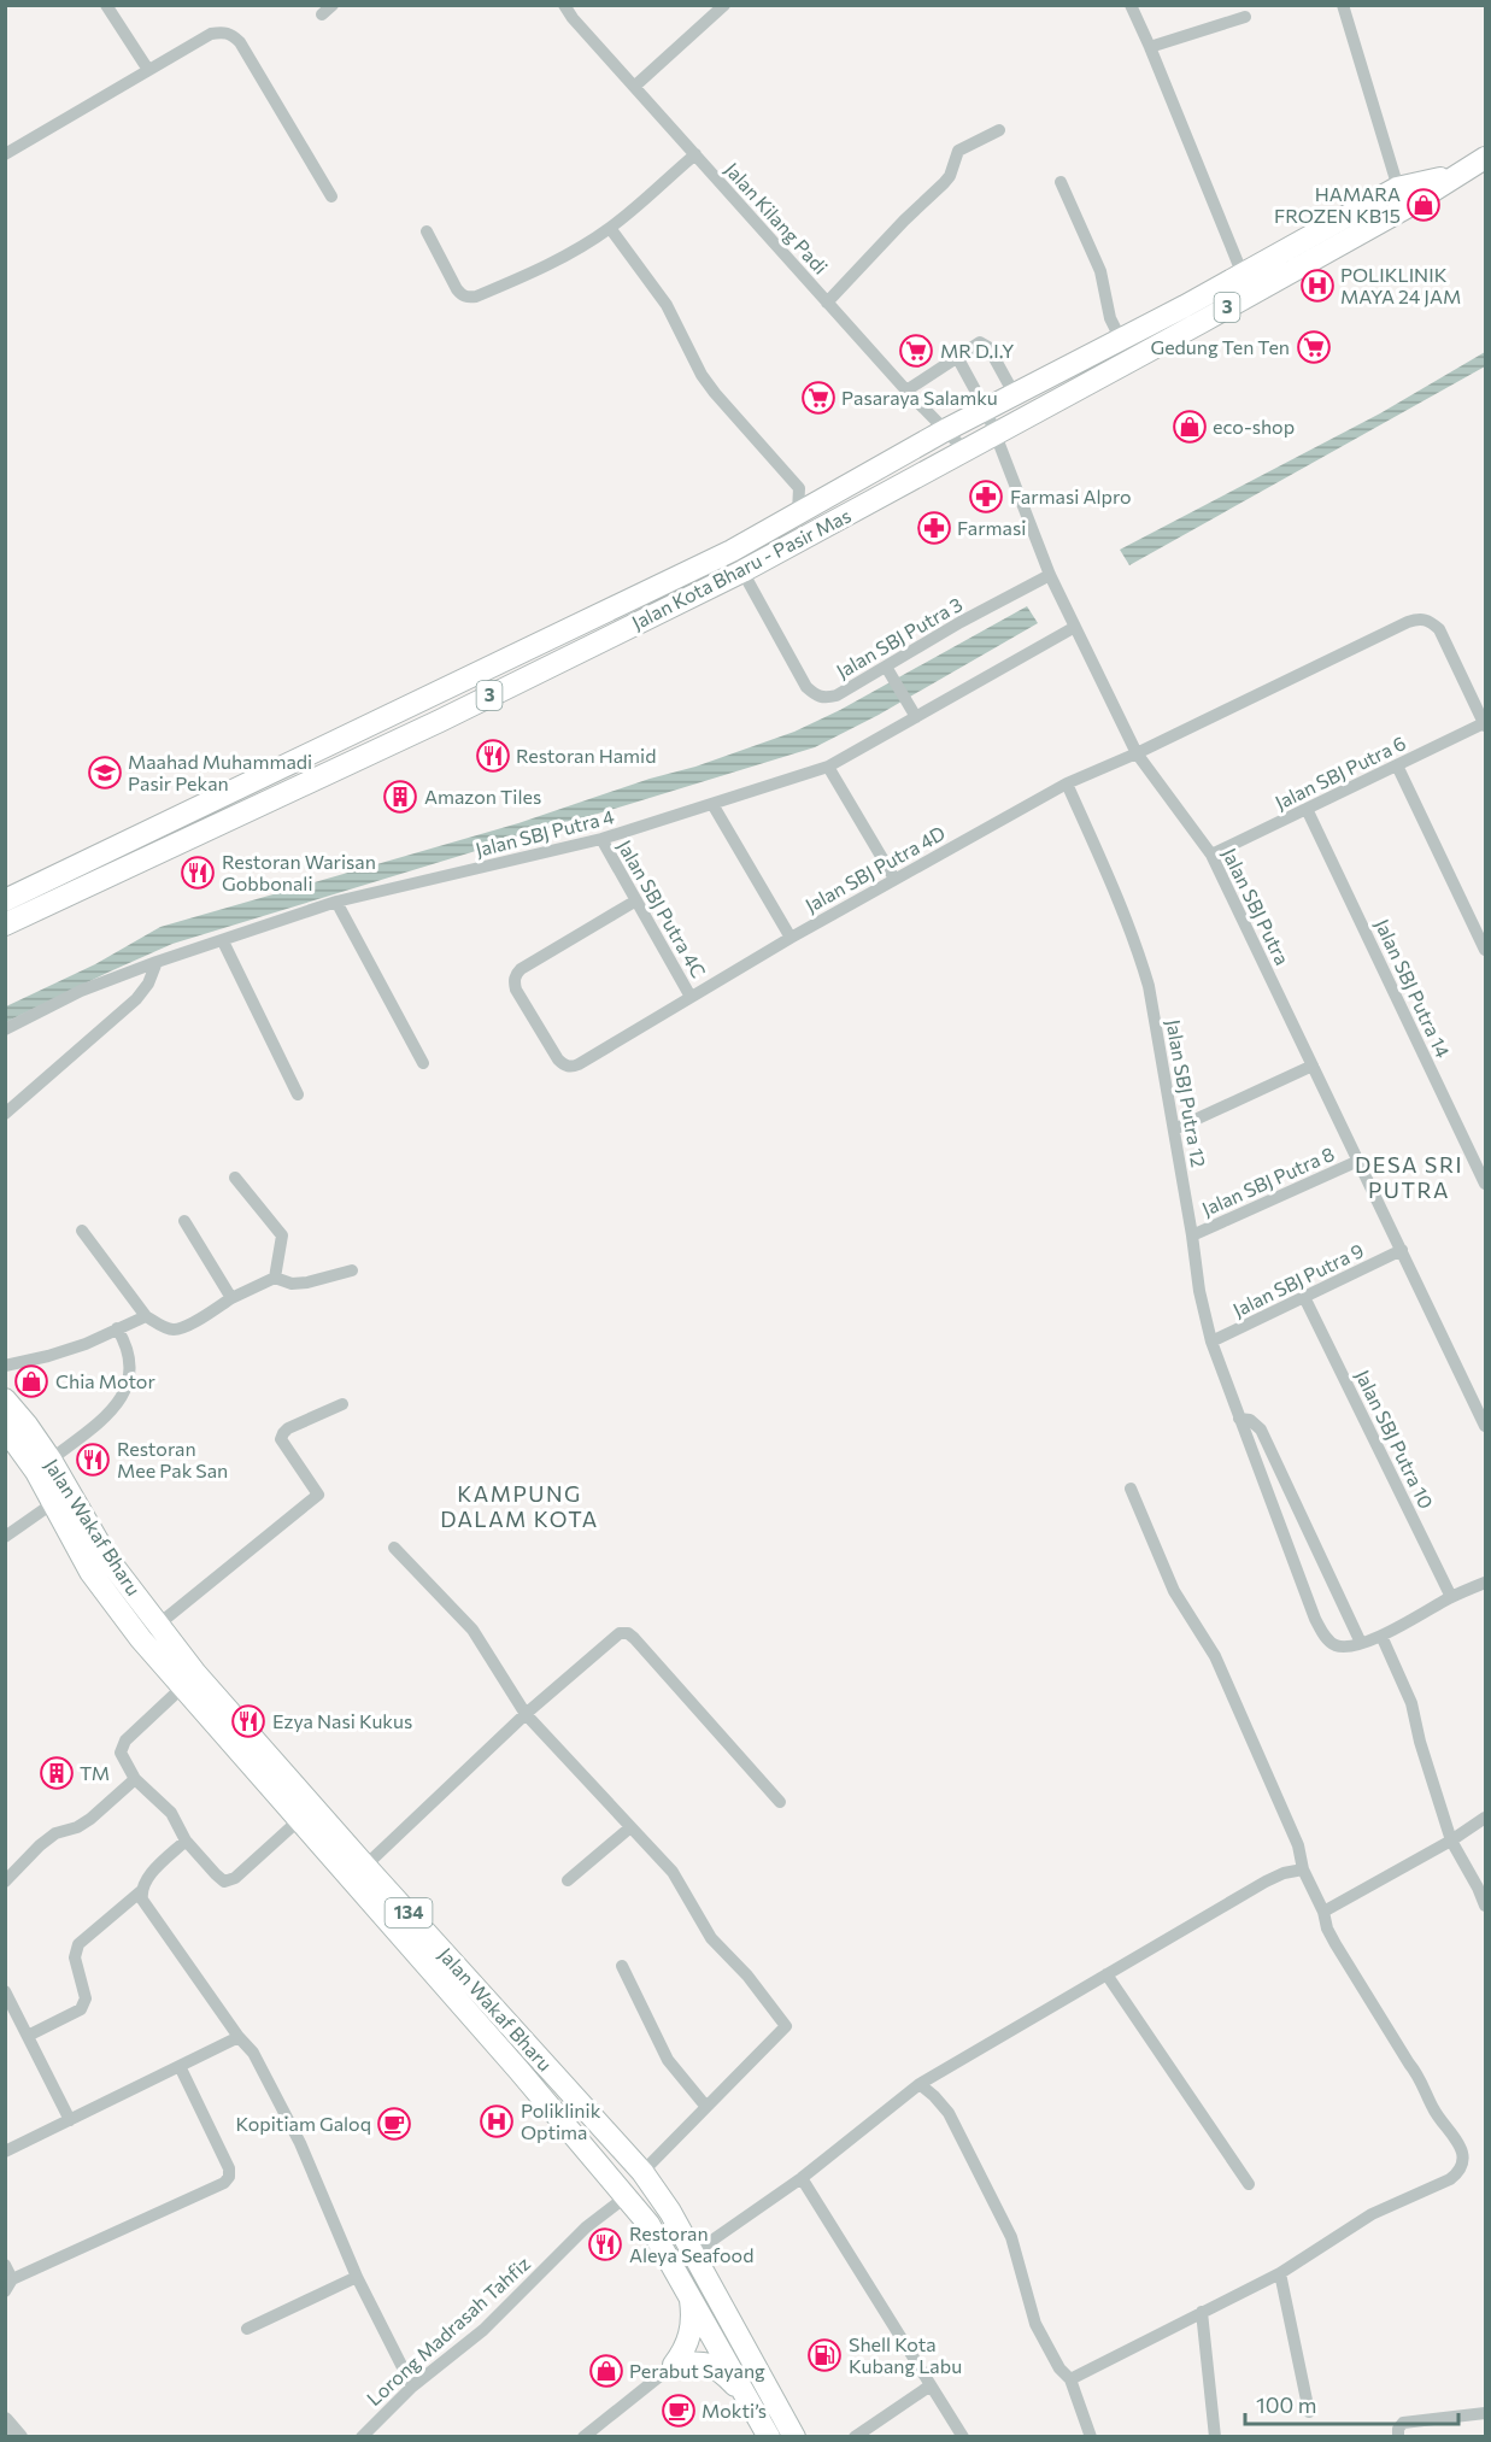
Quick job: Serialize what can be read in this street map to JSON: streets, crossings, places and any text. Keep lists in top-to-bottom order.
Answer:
{
  "streets": {
    "main road": [
      "3",
      "Jalan Kota Bharu - Pasir Mas",
      "Jalan Wakaf Bharu",
      "134"
    ],
    "street": [
      "Jalan Kilang Padi",
      "Jalan SBJ Putra 3",
      "Jalan SBJ Putra 6",
      "Jalan SBJ Putra 4",
      "Jalan SBJ Putra 4D",
      "Jalan SBJ Putra",
      "Jalan SBJ Putra 4C",
      "Jalan SBJ Putra 14",
      "Jalan SBJ Putra 12",
      "Jalan SBJ Putra 8",
      "Jalan SBJ Putra 9",
      "Jalan SBJ Putra 10",
      "Lorong Madrasah Tahfiz"
    ]
  },
  "crossings": [
    ["Jalan Kilang Padi", "Jalan Kota Bharu - Pasir Mas"],
    ["Jalan Kota Bharu - Pasir Mas", "Jalan SBJ Putra 3"],
    ["Jalan Kota Bharu - Pasir Mas", "Jalan SBJ Putra"],
    ["Jalan SBJ Putra 3", "Jalan SBJ Putra"],
    ["Jalan SBJ Putra 6", "Jalan SBJ Putra 4D"],
    ["Jalan SBJ Putra 6", "Jalan SBJ Putra"],
    ["Jalan SBJ Putra 6", "Jalan SBJ Putra 14"],
    ["Jalan SBJ Putra 4", "Jalan SBJ Putra"],
    ["Jalan SBJ Putra 4", "Jalan SBJ Putra 4C"],
    ["Jalan SBJ Putra 4D", "Jalan SBJ Putra"],
    ["Jalan SBJ Putra 4D", "Jalan SBJ Putra 4C"],
    ["Jalan SBJ Putra 4D", "Jalan SBJ Putra 12"],
    ["Jalan SBJ Putra", "Jalan SBJ Putra 8"],
    ["Jalan SBJ Putra", "Jalan SBJ Putra 9"],
    ["Jalan SBJ Putra 12", "Jalan SBJ Putra 8"],
    ["Jalan SBJ Putra 12", "Jalan SBJ Putra 9"],
    ["Jalan SBJ Putra 12", "Jalan SBJ Putra 10"],
    ["Jalan SBJ Putra 9", "Jalan SBJ Putra 10"],
    ["Jalan Wakaf Bharu", "Lorong Madrasah Tahfiz"]
  ],
  "districts": ["DESA SRI PUTRA", "KAMPUNG DALAM KOTA"],
  "places": {
    "shop": [
      "HAMARA FROZEN KB15",
      "eco-shop",
      "Chia Motor",
      "Perabut Sayang"
    ],
    "hospital": ["POLIKLINIK MAYA 24 JAM", "Poliklinik Optima"],
    "supermarket": ["Gedung Ten Ten", "MR D.I.Y", "Pasaraya Salamku"],
    "pharmacy": ["Farmasi Alpro", "Farmasi"],
    "restaurant": [
      "Restoran Hamid",
      "Restoran Warisan Gobbonali",
      "Restoran Mee Pak San",
      "Ezya Nasi Kukus",
      "Restoran Aleya Seafood"
    ],
    "school or university": ["Maahad Muhammadi Pasir Pekan"],
    "building": ["Amazon Tiles", "TM"],
    "cafe": ["Kopitiam Galoq", "Mokti’s"],
    "fuel station": ["Shell Kota Kubang Labu"]
  },
  "scale_bar": "100 m"
}
